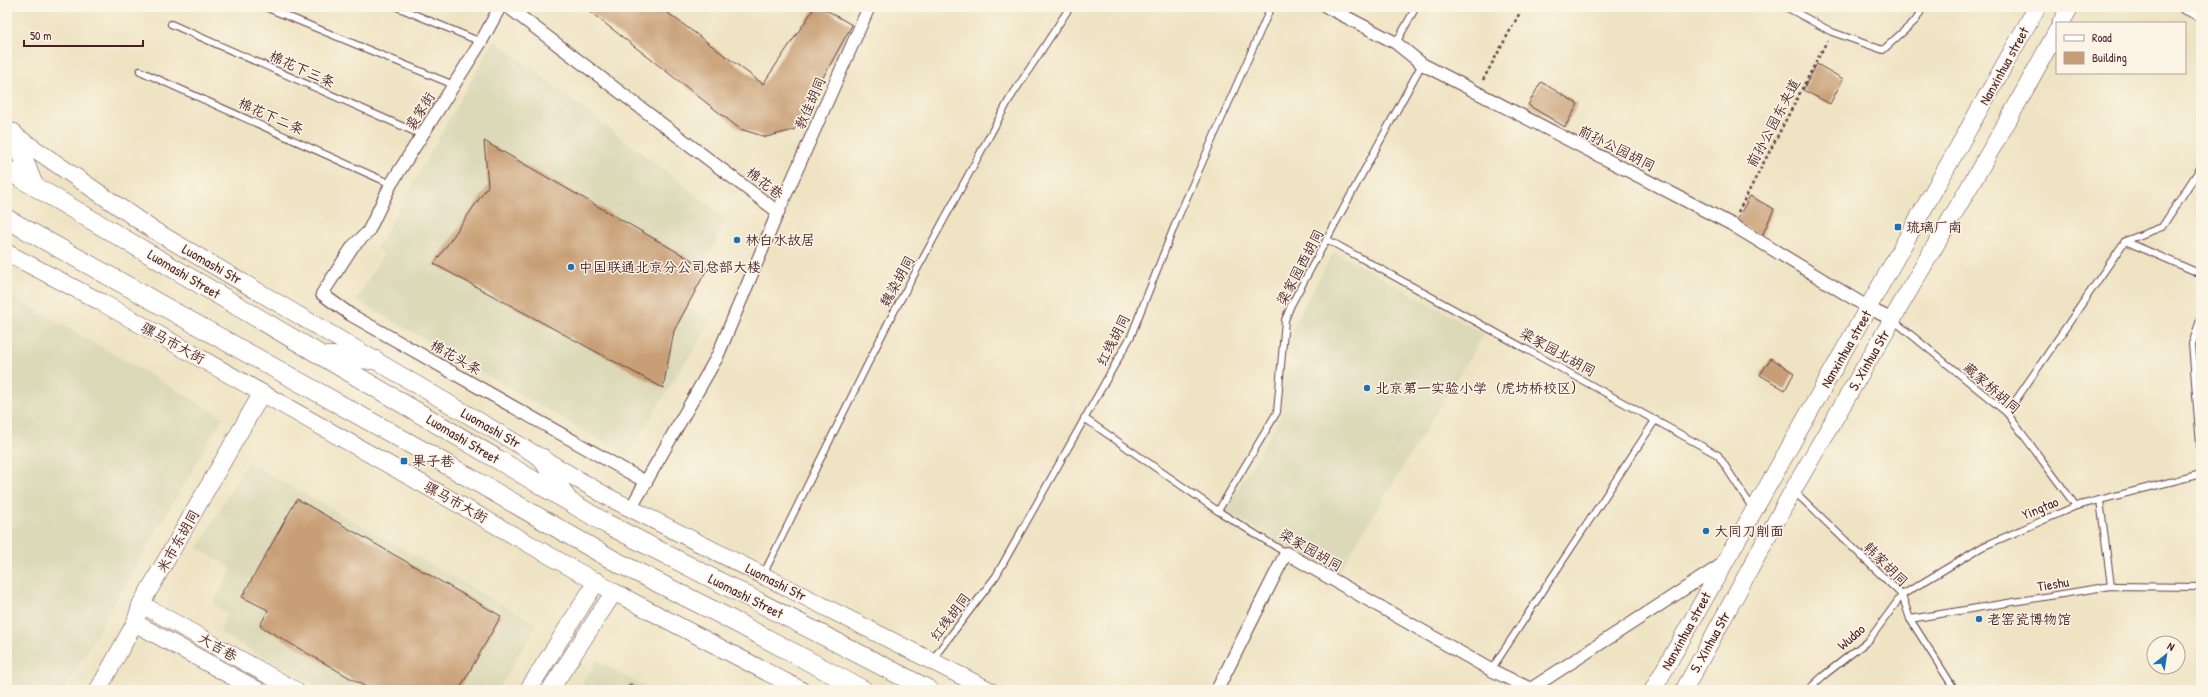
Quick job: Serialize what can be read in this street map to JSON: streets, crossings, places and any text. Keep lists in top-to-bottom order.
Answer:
{
  "streets": {
    "main road": ["Luomashi Street"],
    "street": [
      "Nanxinhua street",
      "教佳胡同",
      "裘家街",
      "前孙公园胡同",
      "棉花巷",
      "Luomashi Str",
      "骡马市大街",
      "棉花头条",
      "S. Xinhua Str",
      "米市东胡同",
      "梁家园胡同",
      "大吉巷"
    ],
    "lane": [
      "棉花下三条",
      "棉花下二条",
      "梁家园西胡同",
      "魏染胡同",
      "红线胡同",
      "梁家园北胡同",
      "藏家桥胡同",
      "Yingtao",
      "韩家胡同",
      "Tieshu",
      "Wudao"
    ],
    "path": ["前孙公园东夹道"]
  },
  "crossings": [
    ["Nanxinhua street", "前孙公园胡同"],
    ["Nanxinhua street", "梁家园北胡同"],
    ["棉花下三条", "裘家街"],
    ["教佳胡同", "棉花巷"],
    ["裘家街", "棉花下二条"],
    ["裘家街", "棉花头条"],
    ["前孙公园东夹道", "前孙公园胡同"],
    ["前孙公园胡同", "梁家园西胡同"],
    ["前孙公园胡同", "S. Xinhua Str"],
    ["前孙公园胡同", "藏家桥胡同"],
    ["棉花巷", "Luomashi Str"],
    ["棉花巷", "棉花头条"],
    ["Luomashi Str", "魏染胡同"],
    ["Luomashi Str", "红线胡同"],
    ["梁家园西胡同", "梁家园北胡同"],
    ["梁家园西胡同", "梁家园胡同"],
    ["红线胡同", "梁家园胡同"],
    ["骡马市大街", "米市东胡同"],
    ["S. Xinhua Str", "藏家桥胡同"],
    ["S. Xinhua Str", "韩家胡同"],
    ["藏家桥胡同", "Yingtao"],
    ["Yingtao", "韩家胡同"],
    ["Yingtao", "Wudao"],
    ["米市东胡同", "大吉巷"],
    ["韩家胡同", "Tieshu"],
    ["韩家胡同", "Wudao"]
  ],
  "places": {
    "transit": ["琉璃厂南", "果子巷"],
    "other": [
      "林白水故居",
      "中国联通北京分公司总部大楼",
      "北京第一实验小学（虎坊桥校区)",
      "大同刀削面",
      "老窑瓷博物馆"
    ]
  },
  "legend": ["Road", "Building"],
  "scale_bar": "50 m",
  "north": "top right"
}
